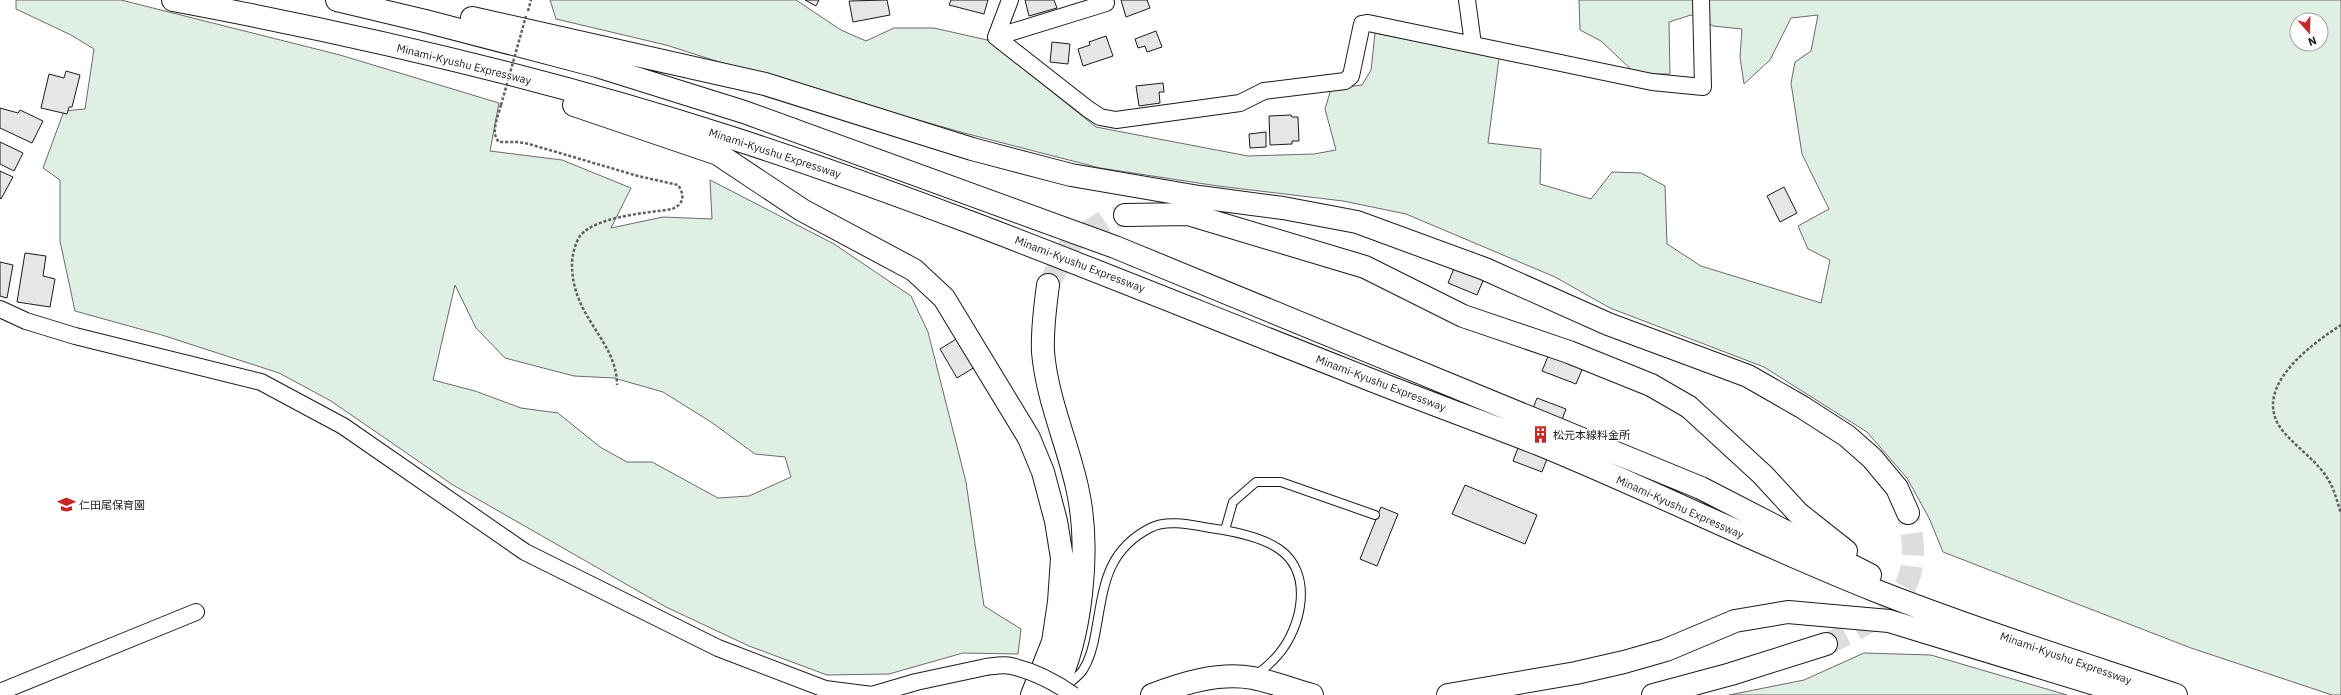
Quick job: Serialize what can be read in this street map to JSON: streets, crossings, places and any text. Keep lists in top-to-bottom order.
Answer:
{
  "streets": {
    "highway": ["Minami-Kyushu Expressway"]
  },
  "places": {
    "building": ["松元本線料金所"],
    "school or university": ["仁田尾保育園"]
  },
  "north": "bottom"
}
